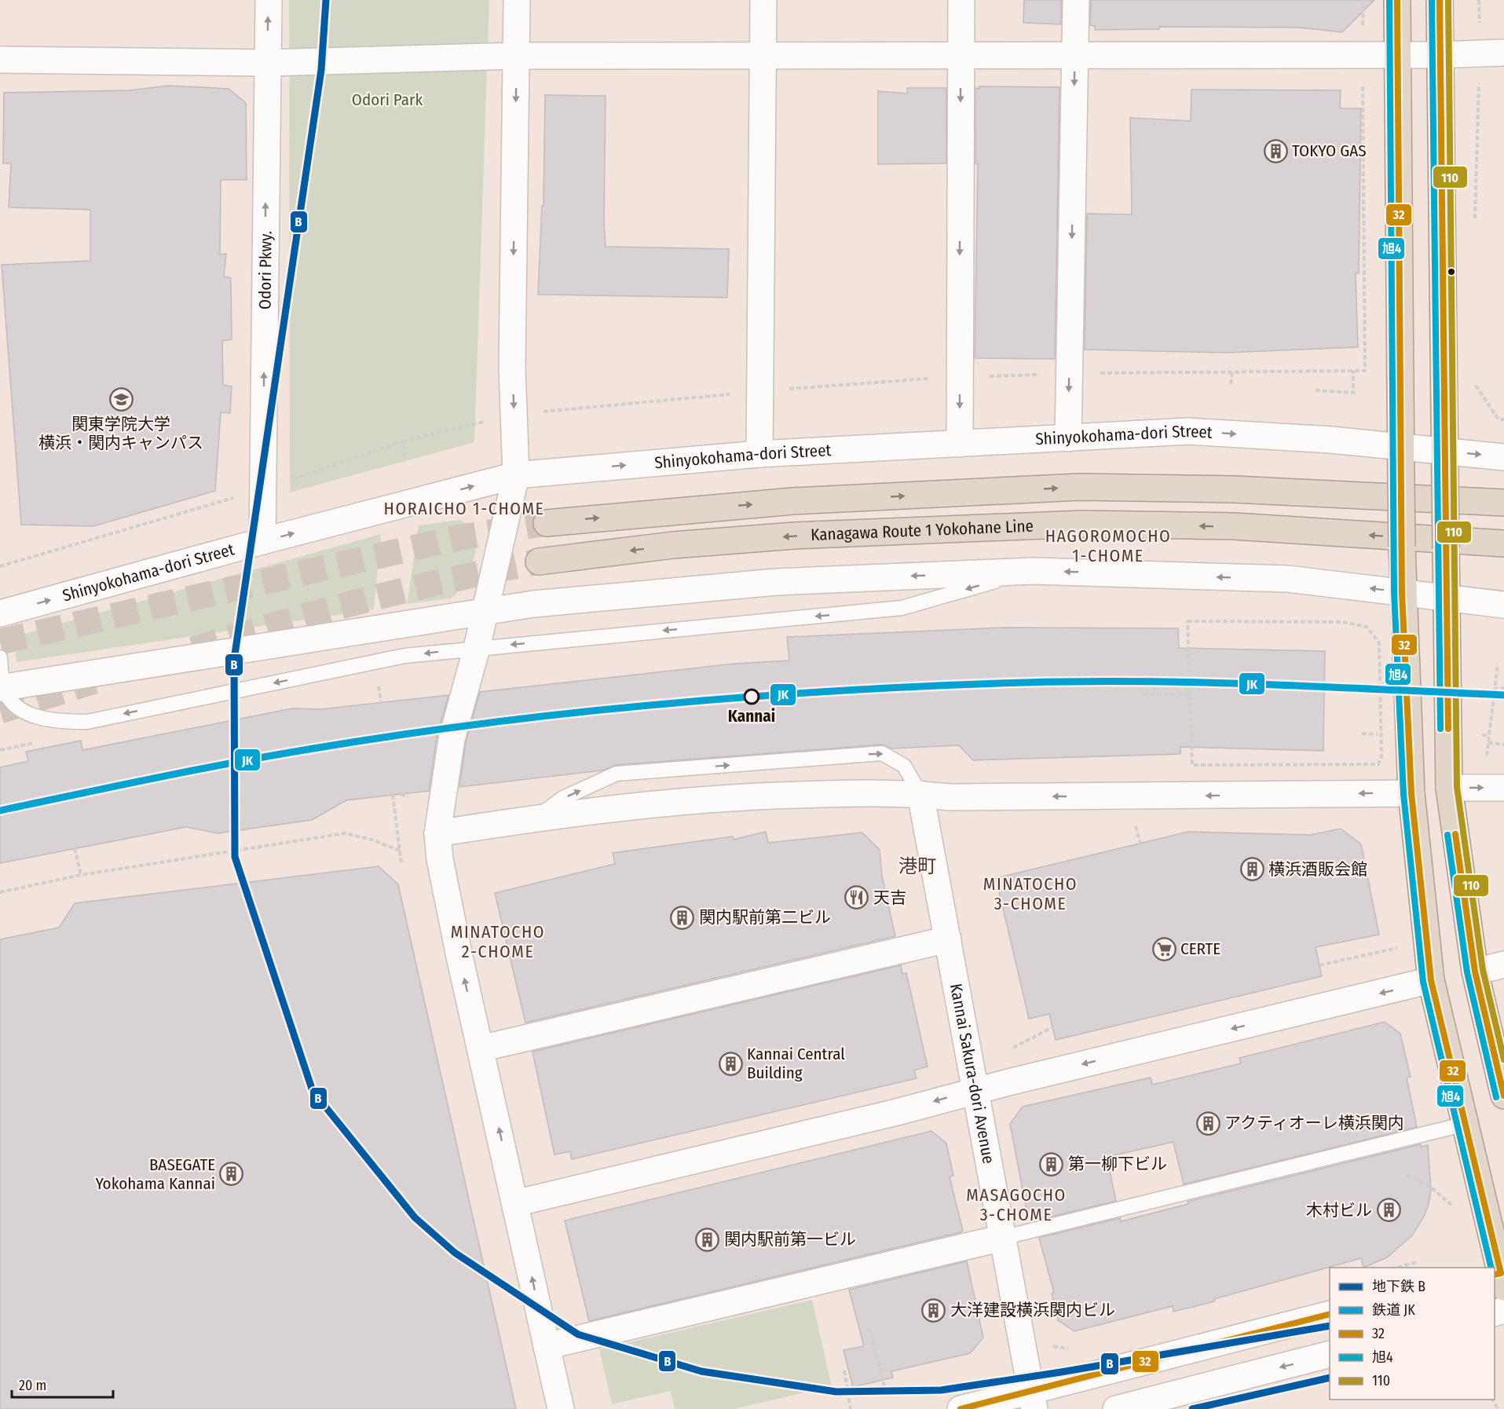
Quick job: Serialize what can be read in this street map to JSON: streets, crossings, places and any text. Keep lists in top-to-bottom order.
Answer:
{
  "streets": {
    "highway": ["Kanagawa Route 1 Yokohane Line"],
    "street": ["Odori Pkwy.", "Shinyokohama-dori Street", "Kannai Sakura-dori Avenue"]
  },
  "crossings": [
    ["Odori Pkwy.", "Shinyokohama-dori Street"]
  ],
  "one_way": ["Odori Pkwy."],
  "districts": [
    "HORAICHO 1-CHOME",
    "HAGOROMOCHO 1-CHOME",
    "港町",
    "MINATOCHO 3-CHOME",
    "MINATOCHO 2-CHOME",
    "MASAGOCHO 3-CHOME"
  ],
  "parks": ["Odori Park"],
  "places": {
    "building": [
      "TOKYO GAS",
      "横浜酒販会館",
      "関内駅前第二ビル",
      "Kannai Central Building",
      "アクティオーレ横浜関内",
      "第一柳下ビル",
      "BASEGATE Yokohama Kannai",
      "木村ビル",
      "関内駅前第一ビル",
      "大洋建設横浜関内ビル"
    ],
    "school or university": ["関東学院大学 横浜・関内キャンパス"],
    "other": ["Kannai"],
    "restaurant": ["天吉"],
    "supermarket": ["CERTE"]
  },
  "lines": [
    "metro line B",
    "transit line 32",
    "transit line 旭4",
    "transit line 110",
    "rail line JK"
  ],
  "legend": [
    "地下鉄 B",
    "鉄道 JK",
    "32",
    "旭4",
    "110"
  ],
  "scale_bar": "20 m"
}
